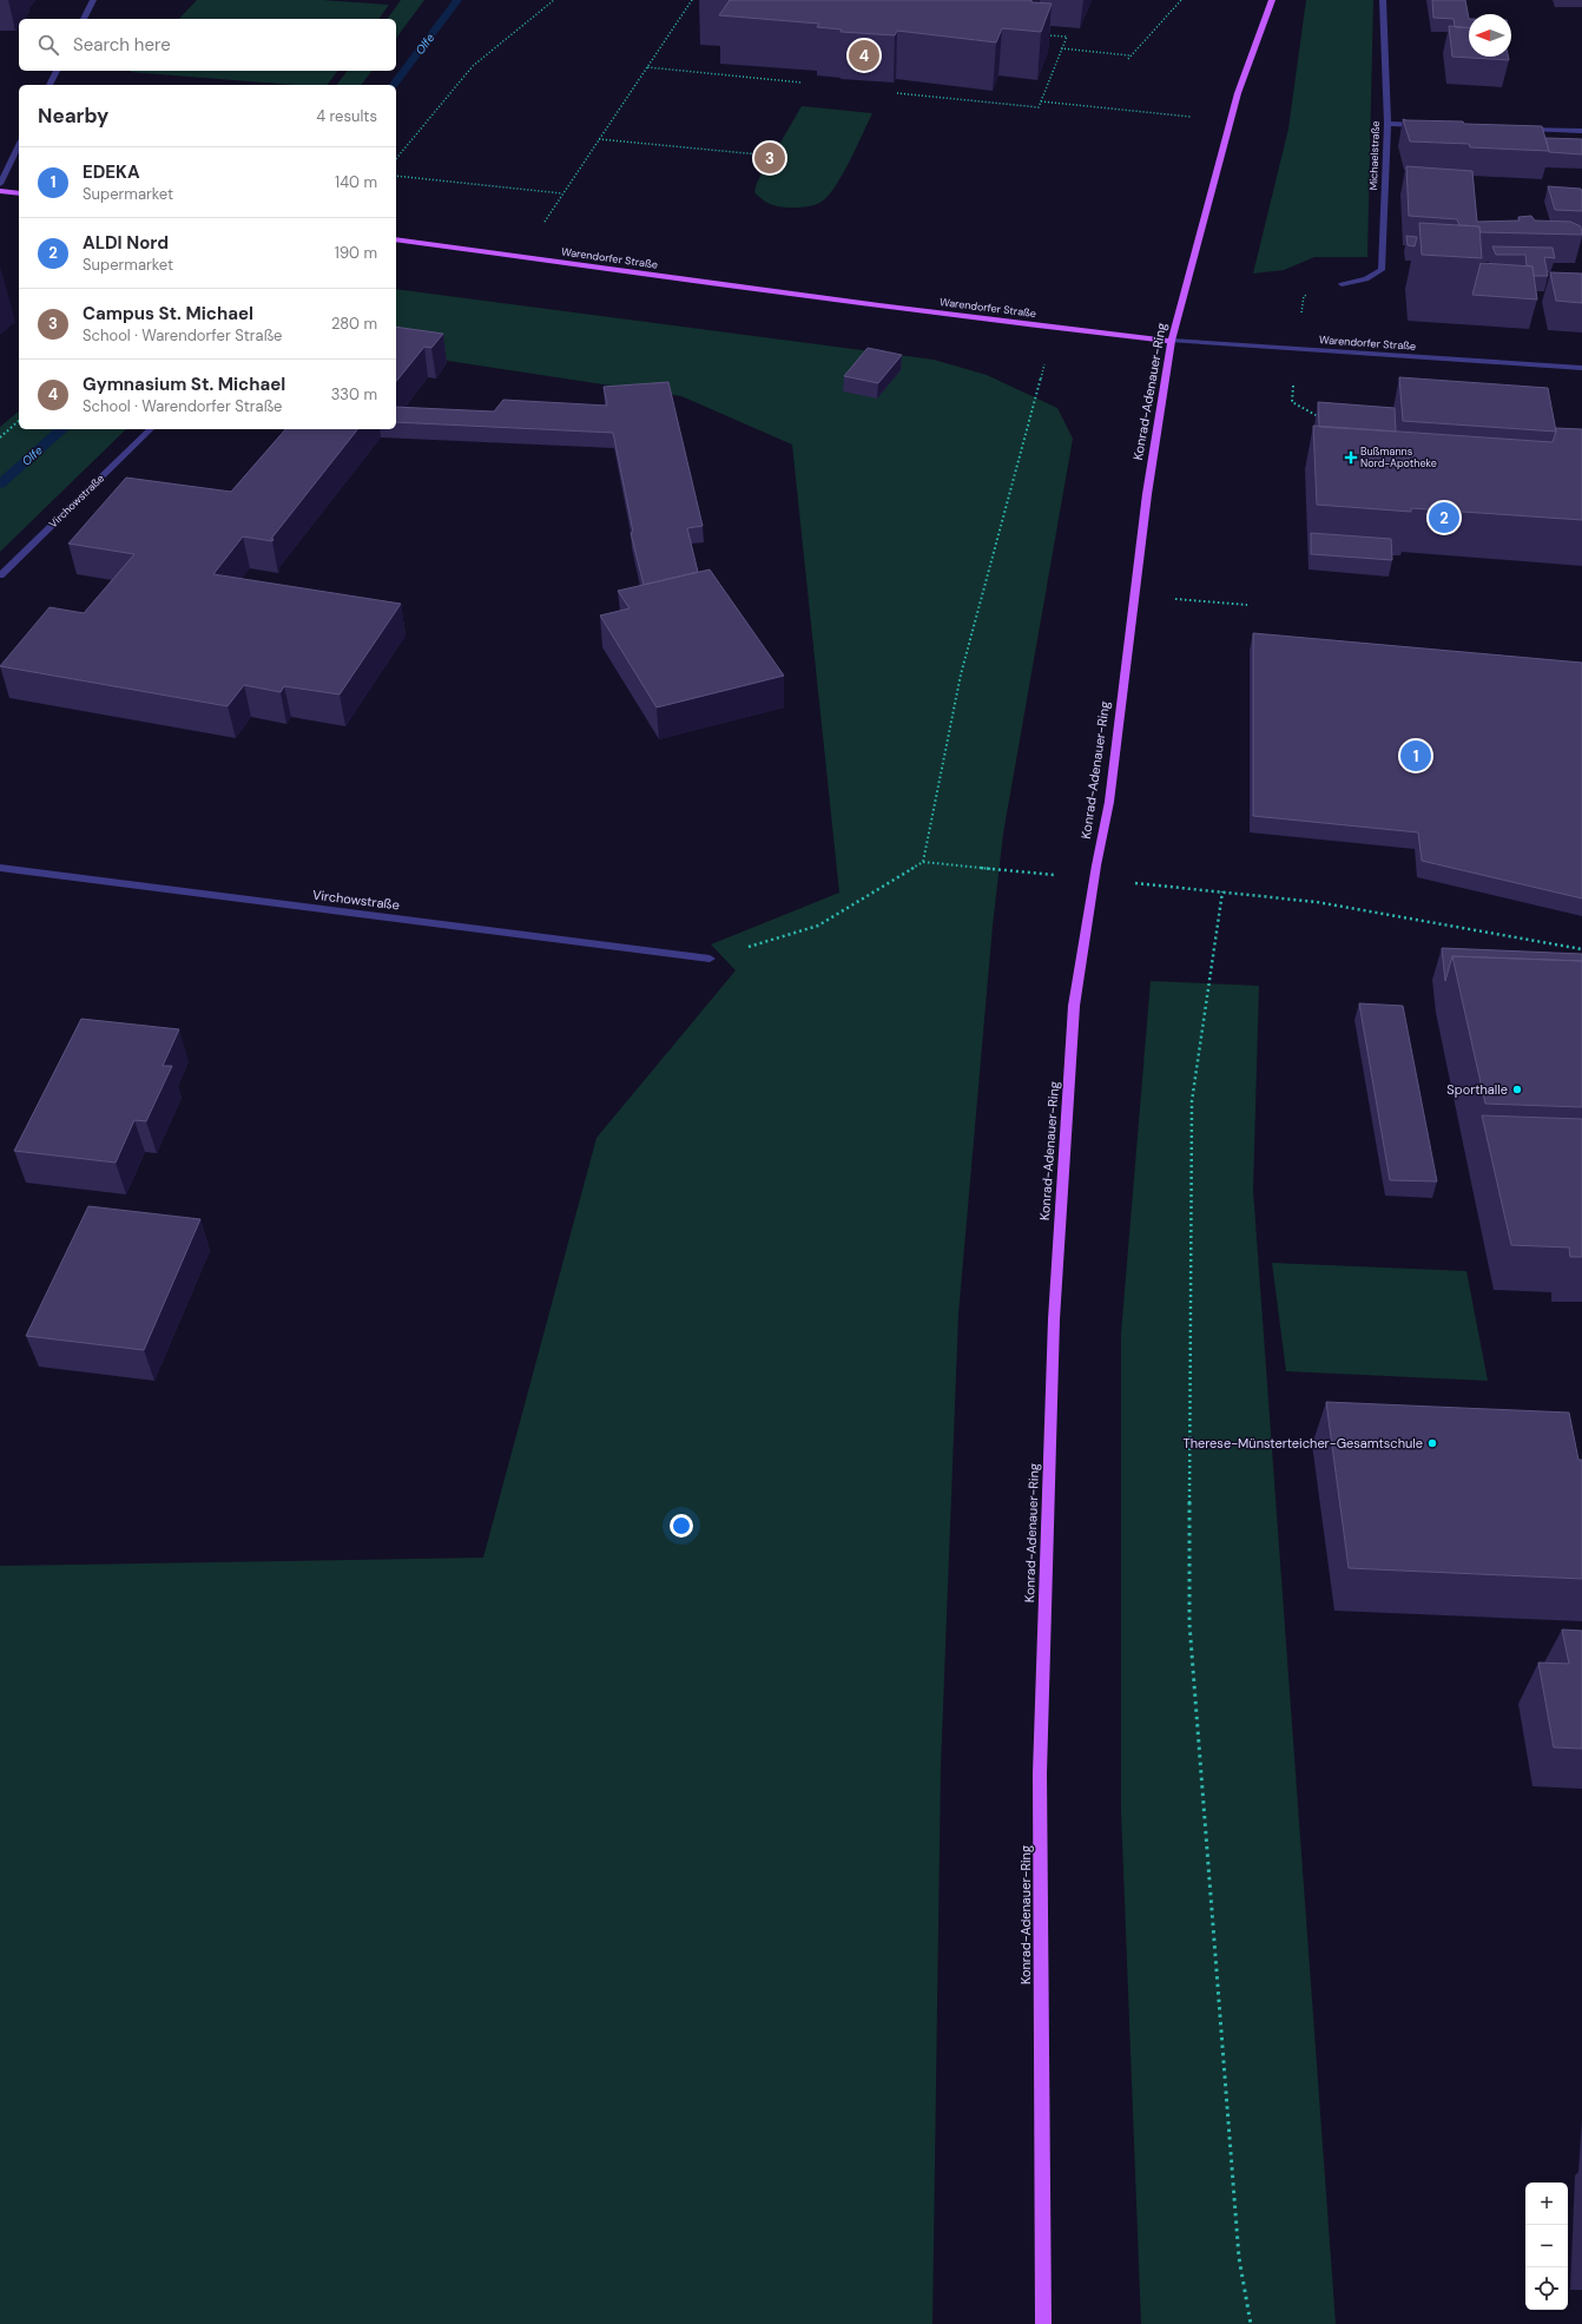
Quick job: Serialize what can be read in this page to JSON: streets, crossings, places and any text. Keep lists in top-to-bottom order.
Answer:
{
  "streets": {
    "main road": ["Warendorfer Straße", "Konrad-Adenauer-Ring"],
    "street": ["Michaelstraße", "Virchowstraße"]
  },
  "crossings": [
    ["Warendorfer Straße", "Konrad-Adenauer-Ring"]
  ],
  "water": ["Olfe"],
  "places": {
    "health": ["Bußmanns Nord-Apotheke"],
    "other": ["Sporthalle", "Therese-Münsterteicher-Gesamtschule"]
  },
  "north": "left",
  "page": {
    "search": "Search here",
    "pins": [
      "4",
      "3",
      "2",
      "1"
    ],
    "heading": ["Nearby", "4 results"],
    "list": [
      {
        "mark": "1",
        "name": "EDEKA",
        "note": "Supermarket",
        "value": "140 m"
      },
      {
        "mark": "2",
        "name": "ALDI Nord",
        "note": "Supermarket",
        "value": "190 m"
      },
      {
        "mark": "3",
        "name": "Campus St. Michael",
        "note": "School · Warendorfer Straße",
        "value": "280 m"
      },
      {
        "mark": "4",
        "name": "Gymnasium St. Michael",
        "note": "School · Warendorfer Straße",
        "value": "330 m"
      }
    ],
    "map_buttons": ["+", "−"]
  }
}
